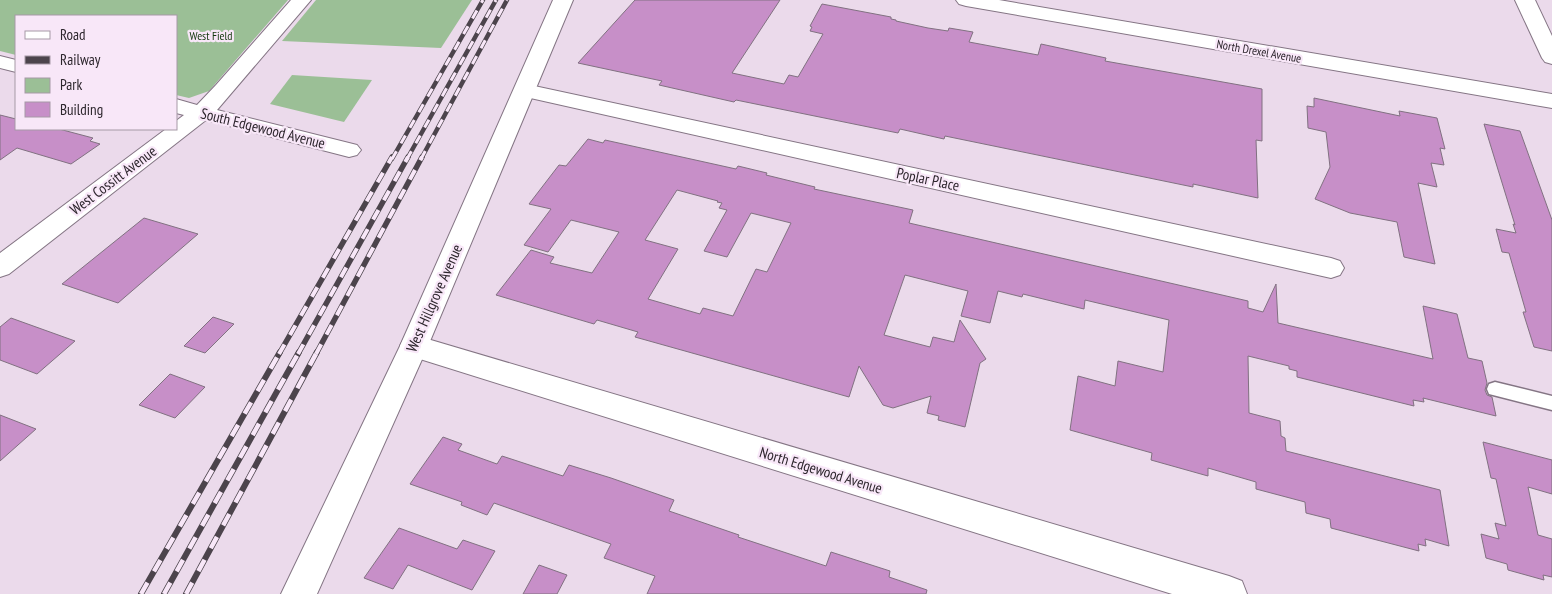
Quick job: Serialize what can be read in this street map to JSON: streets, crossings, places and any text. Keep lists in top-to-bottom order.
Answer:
{
  "streets": {
    "street": [
      "North Drexel Avenue",
      "South Edgewood Avenue",
      "Poplar Place",
      "West Cossitt Avenue",
      "West Hillgrove Avenue",
      "North Edgewood Avenue"
    ]
  },
  "crossings": [
    ["South Edgewood Avenue", "West Cossitt Avenue"],
    ["Poplar Place", "West Hillgrove Avenue"],
    ["West Hillgrove Avenue", "North Edgewood Avenue"]
  ],
  "parks": ["West Field"],
  "legend": [
    "Road",
    "Railway",
    "Park",
    "Building"
  ]
}
